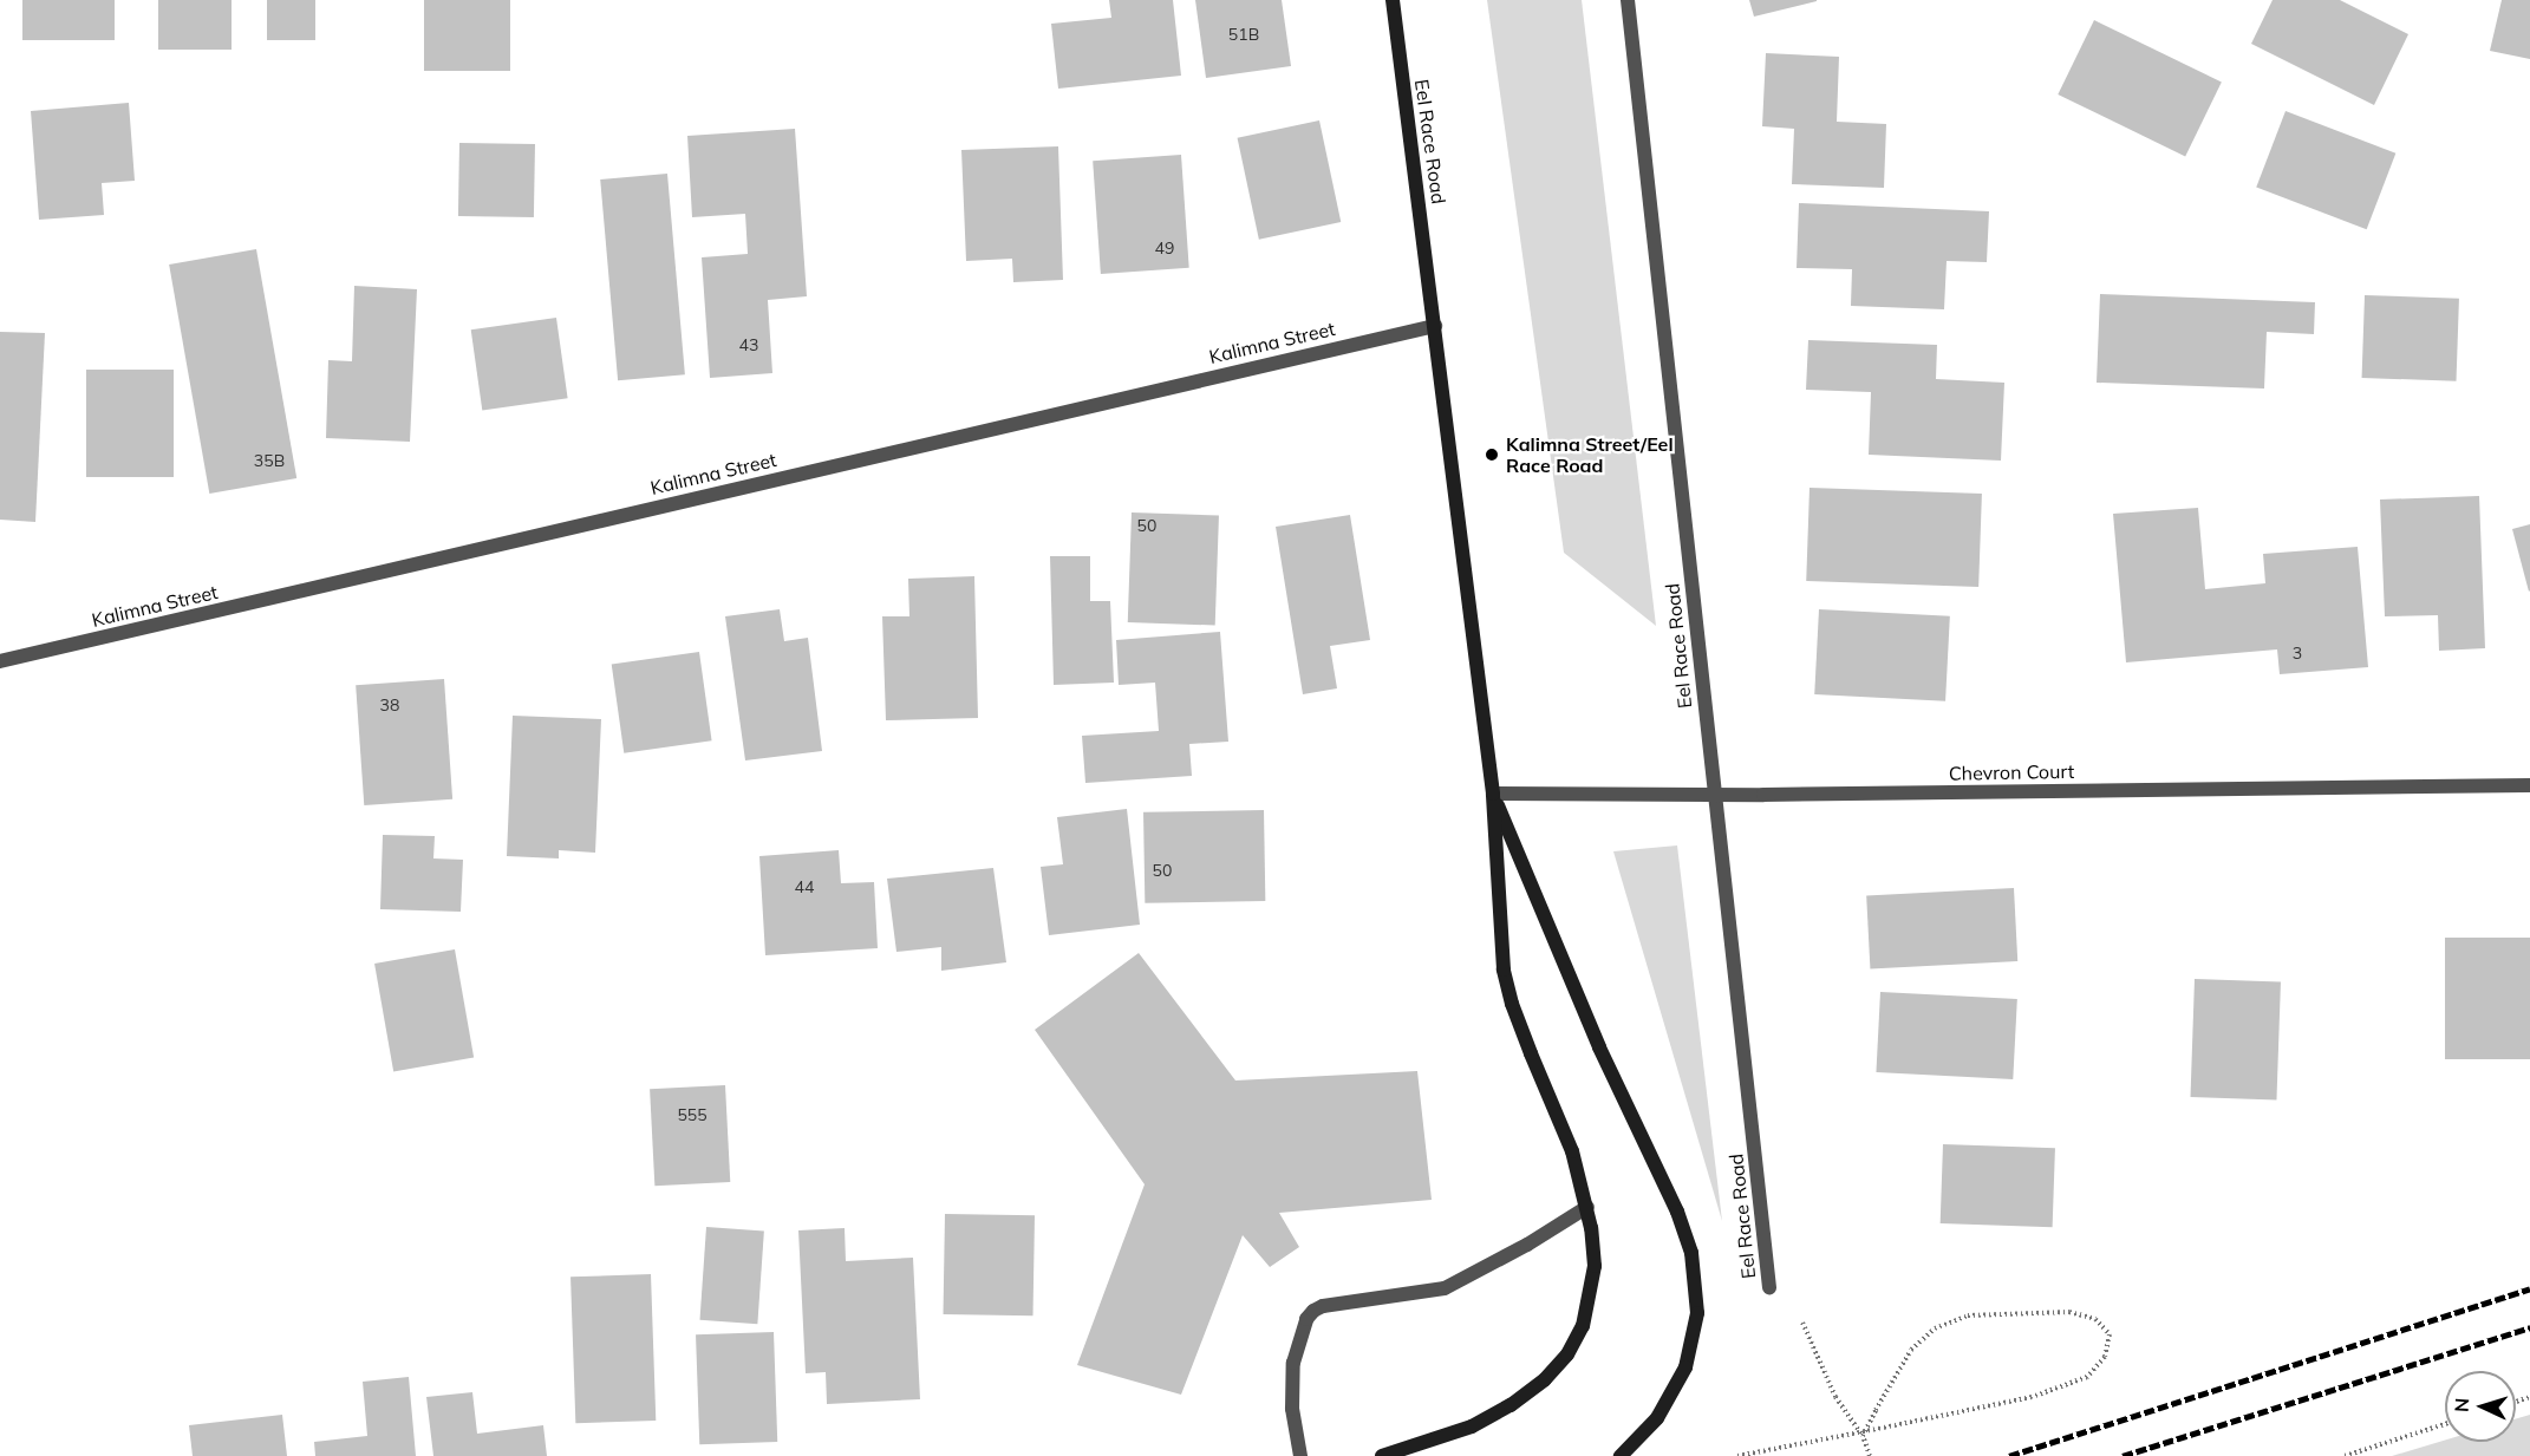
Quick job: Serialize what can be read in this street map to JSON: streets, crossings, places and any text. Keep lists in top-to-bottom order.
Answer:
{
  "streets": {
    "street": ["Eel Race Road", "Kalimna Street", "Chevron Court"]
  },
  "crossings": [
    ["Eel Race Road", "Kalimna Street"],
    ["Eel Race Road", "Chevron Court"]
  ],
  "places": ["Kalimna Street/Eel Race Road"],
  "house_numbers": [
    "51B",
    "49",
    "43",
    "35B",
    "50",
    "3",
    "38",
    "50",
    "44",
    "555"
  ],
  "north": "left"
}
